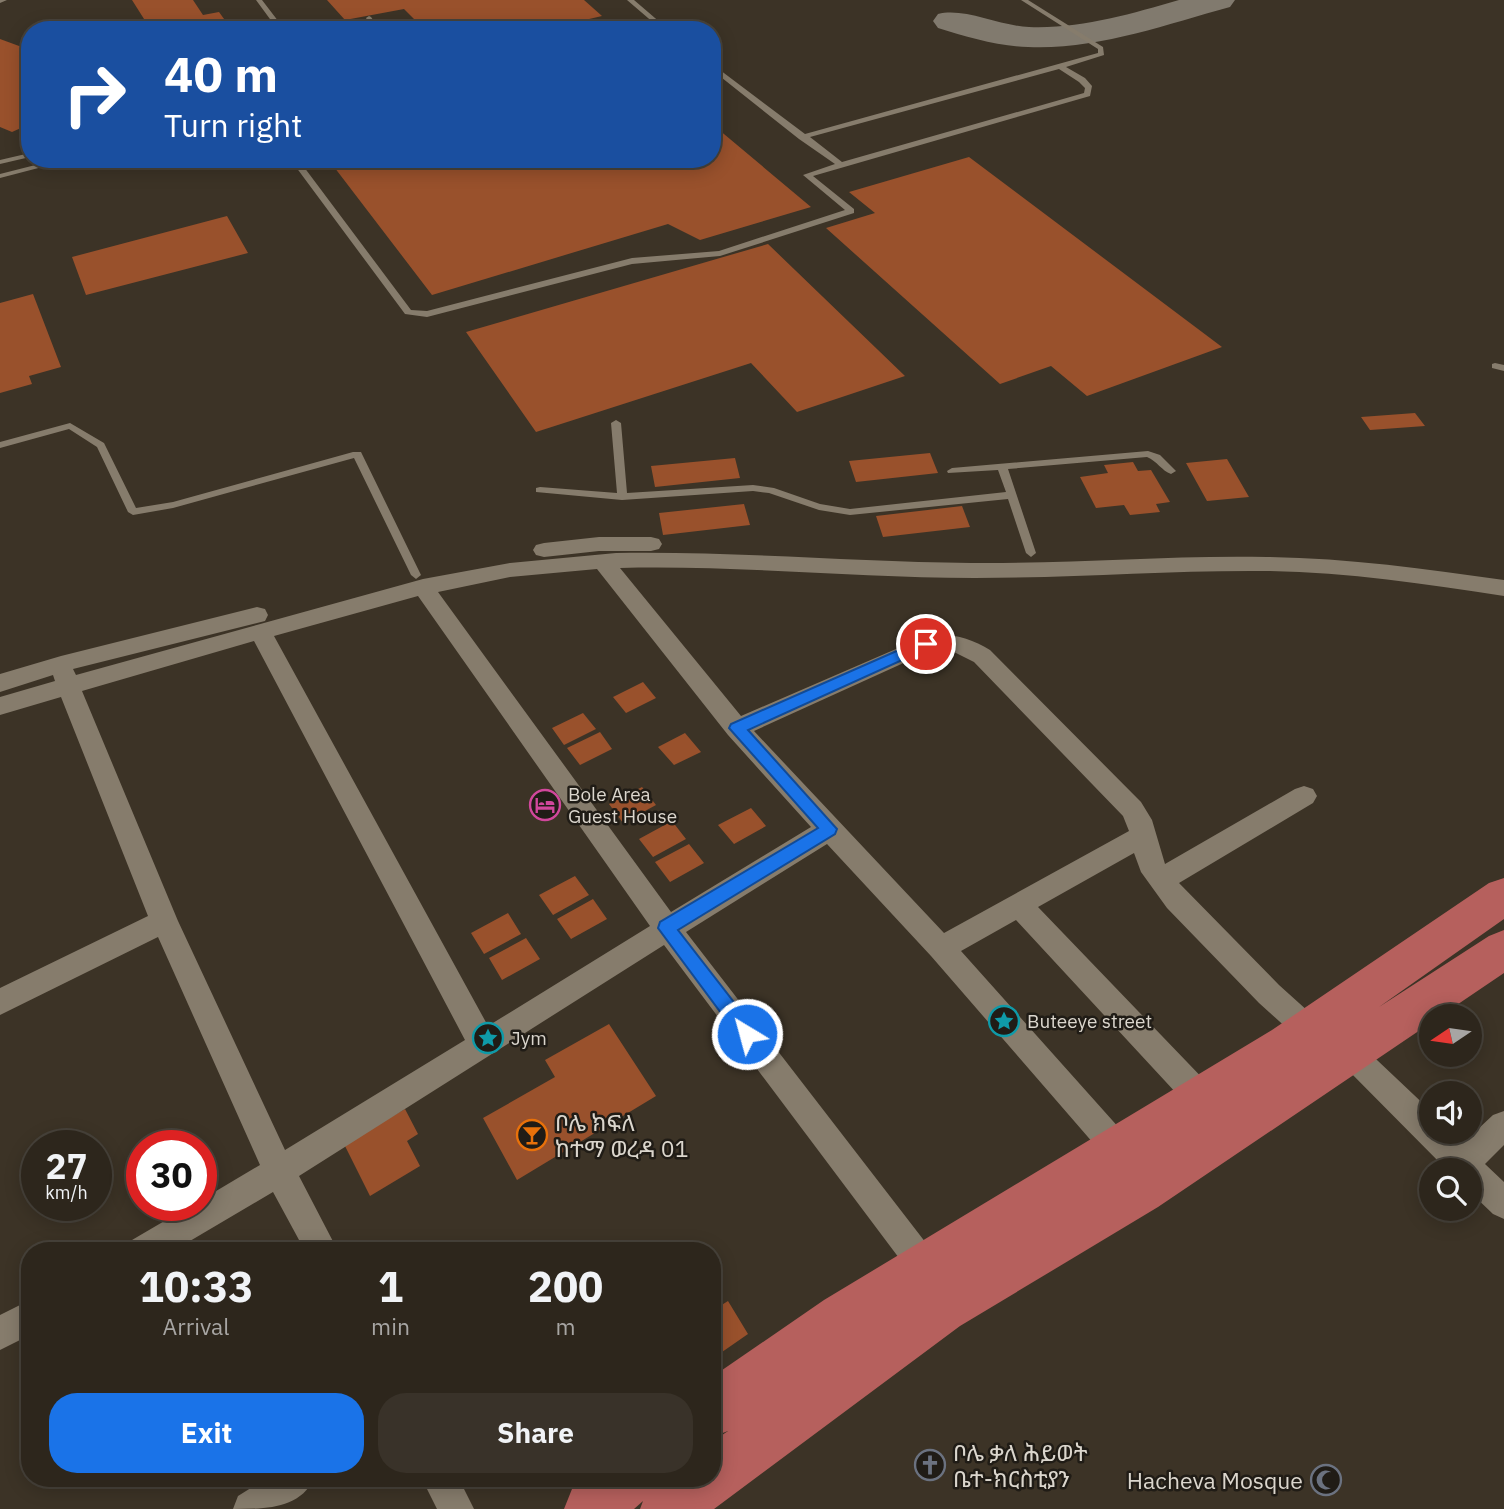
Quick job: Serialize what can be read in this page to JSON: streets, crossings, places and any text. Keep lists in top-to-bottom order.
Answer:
{
  "places": {
    "hotel": ["Bole Area Guest House"],
    "place": ["Buteeye street", "Jym"],
    "bar": ["ቦሌ ክፍለ ከተማ ወረዳ 01"],
    "church": ["ቦሌ ቃለ ሕይወት ቤተ-ክርስቲያን"],
    "mosque": ["Hacheva Mosque"]
  },
  "north": "left",
  "page": {
    "turn": ["40 m", "Turn right"],
    "speed": "27 km/h",
    "limit": "30",
    "eta": [
      "10:33",
      "Arrival",
      "1",
      "min",
      "200",
      "m"
    ],
    "buttons": ["Exit", "Share"]
  }
}
